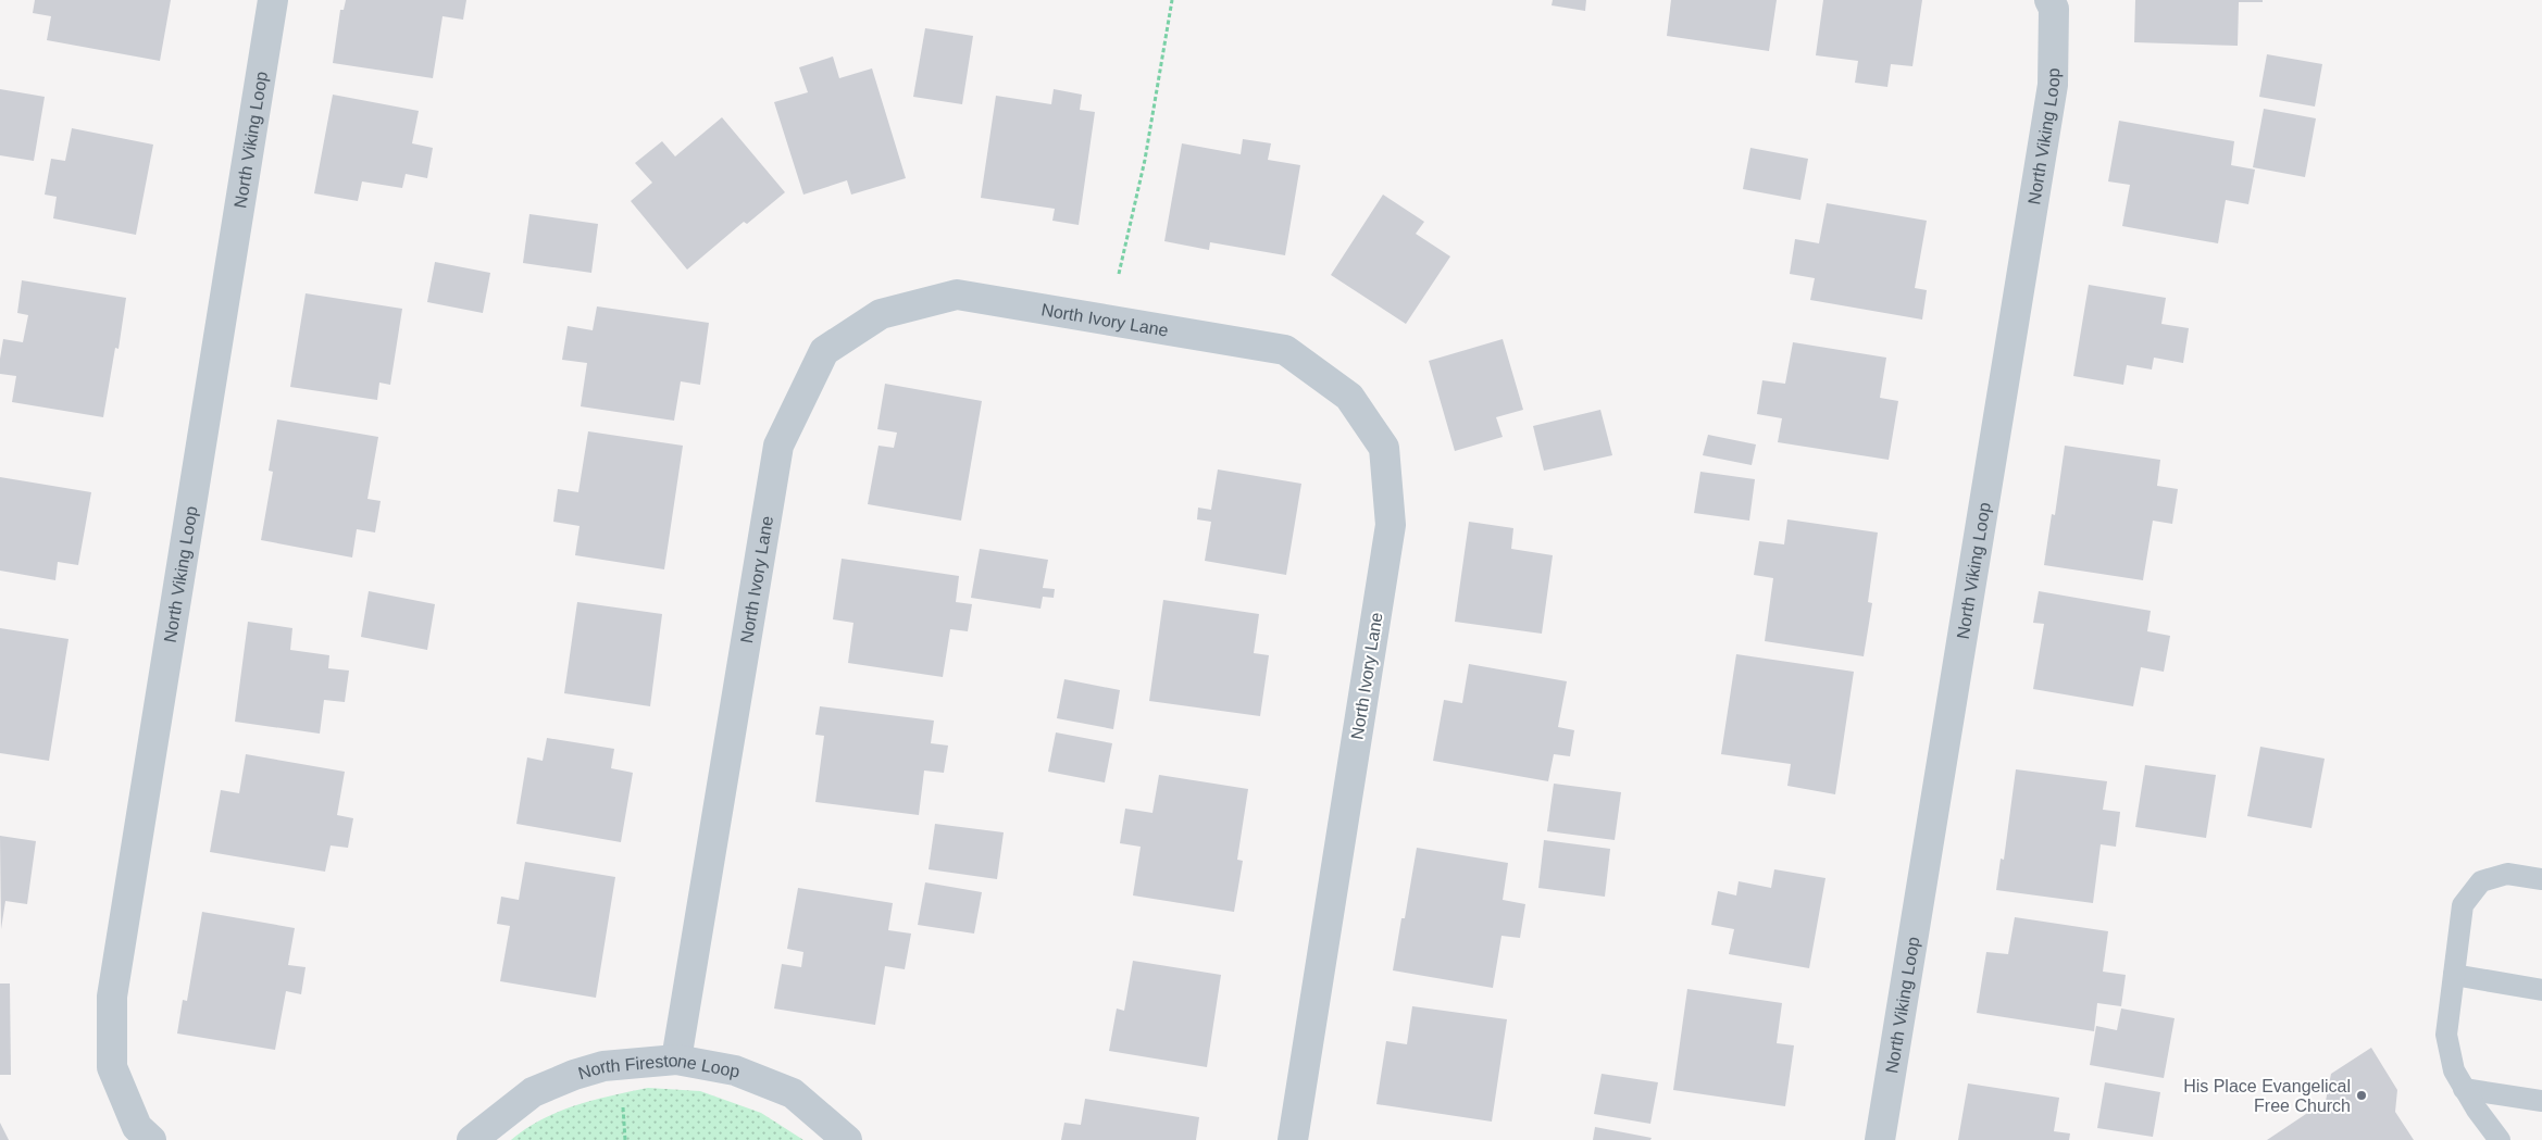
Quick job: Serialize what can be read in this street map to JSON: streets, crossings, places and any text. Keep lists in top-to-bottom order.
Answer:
{
  "streets": {
    "street": ["North Viking Loop", "North Ivory Lane", "North Firestone Loop"]
  },
  "crossings": [
    ["North Ivory Lane", "North Firestone Loop"]
  ],
  "places": ["His Place Evangelical Free Church"]
}
